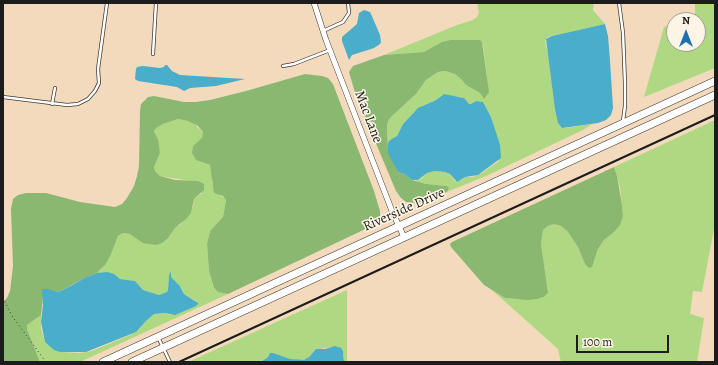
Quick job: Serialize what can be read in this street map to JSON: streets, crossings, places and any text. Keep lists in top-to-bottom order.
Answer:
{
  "streets": {
    "main road": ["Riverside Drive"],
    "street": ["Mac Lane"]
  },
  "crossings": [
    ["Mac Lane", "Riverside Drive"]
  ],
  "scale_bar": "100 m",
  "north": "top"
}
